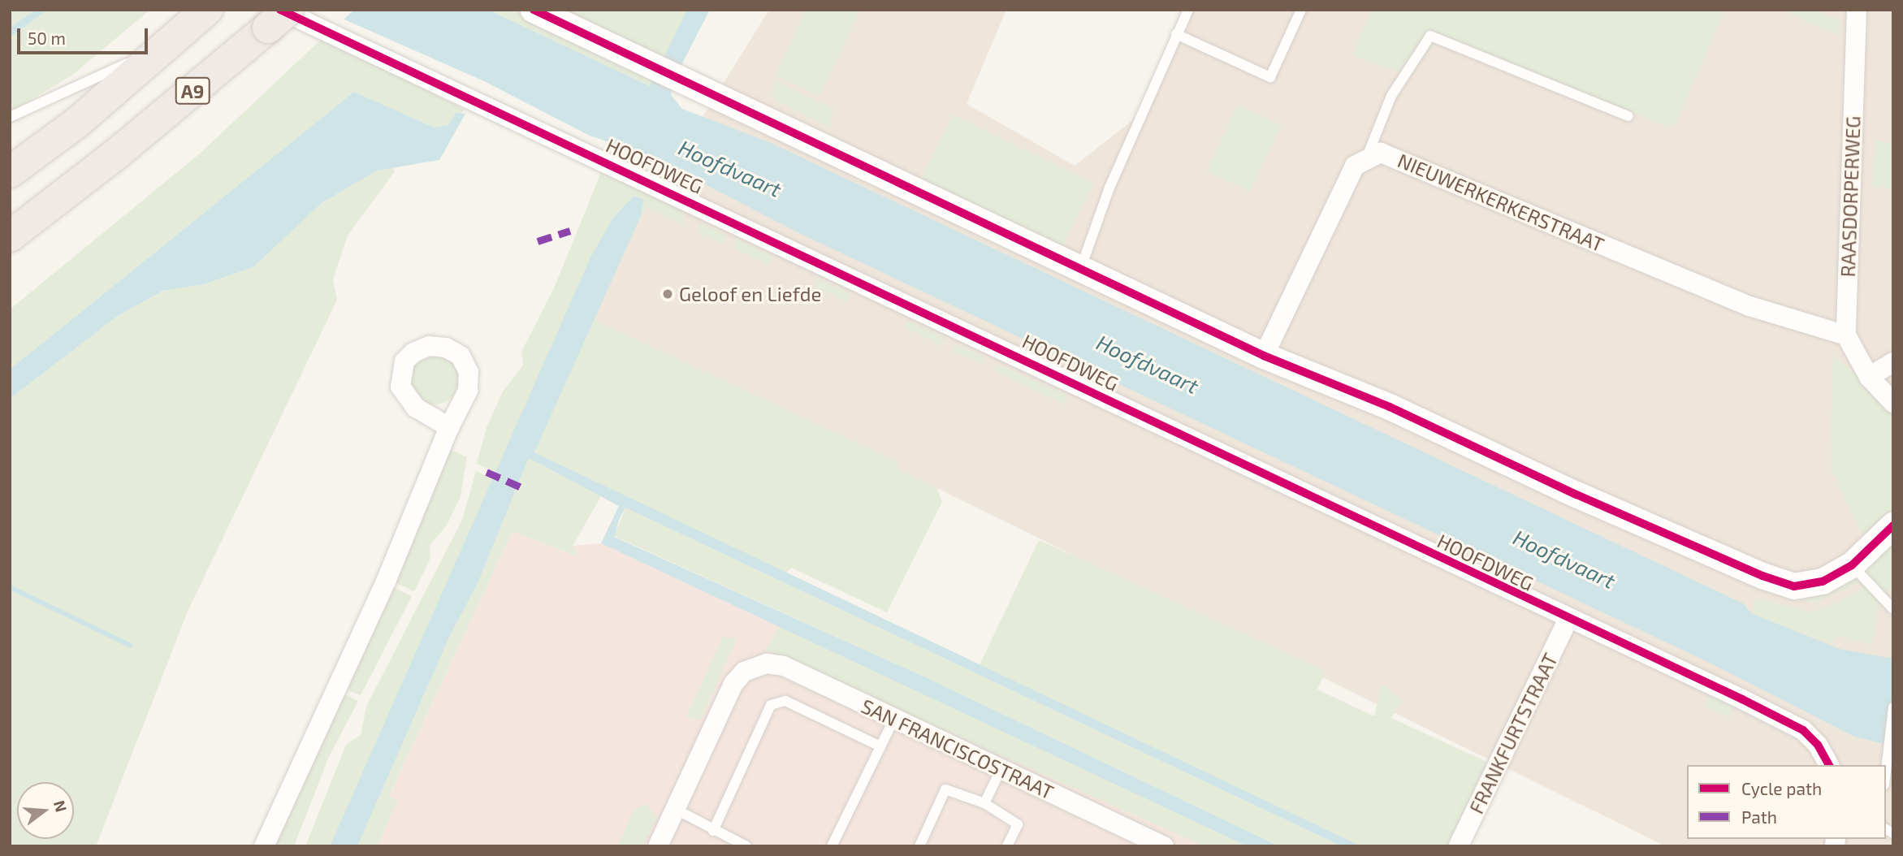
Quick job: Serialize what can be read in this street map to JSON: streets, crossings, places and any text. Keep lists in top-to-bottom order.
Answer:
{
  "streets": {
    "highway": ["A9"],
    "street": [
      "HOOFDWEG",
      "RAASDORPERWEG",
      "NIEUWERKERKERSTRAAT",
      "FRANKFURTSTRAAT",
      "SAN FRANCISCOSTRAAT"
    ]
  },
  "crossings": [
    ["A9", "HOOFDWEG"],
    ["HOOFDWEG", "FRANKFURTSTRAAT"],
    ["RAASDORPERWEG", "NIEUWERKERKERSTRAAT"]
  ],
  "water": ["Hoofdvaart"],
  "places": ["Geloof en Liefde"],
  "legend": ["Cycle path", "Path"],
  "scale_bar": "50 m",
  "north": "right"
}
